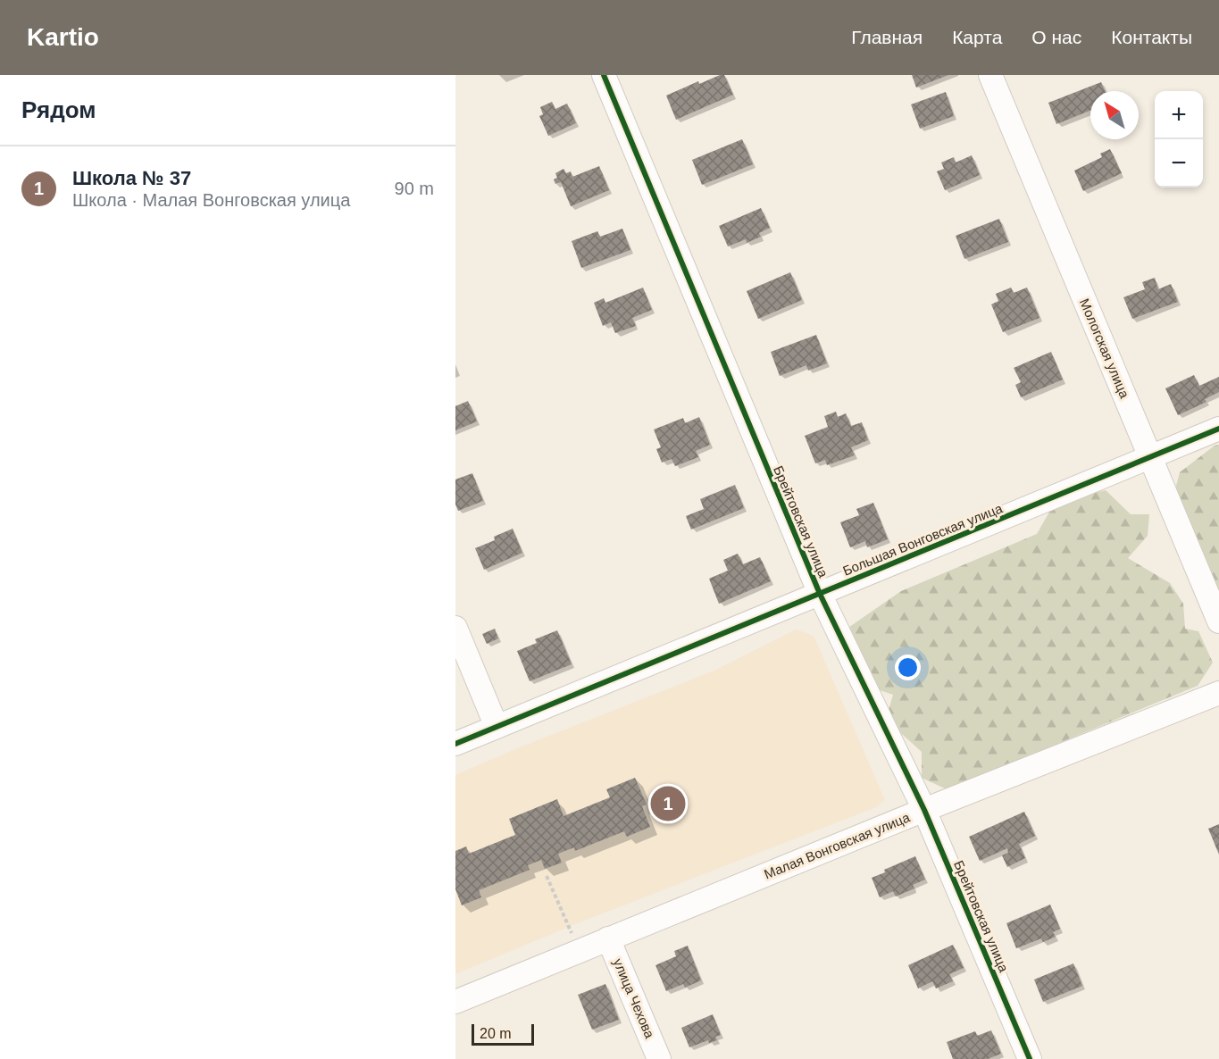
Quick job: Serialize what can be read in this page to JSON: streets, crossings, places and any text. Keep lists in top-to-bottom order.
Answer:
{
  "streets": {
    "street": [
      "Мологская улица",
      "Брейтовская улица",
      "Большая Вонговская улица",
      "Малая Вонговская улица",
      "улица Чехова"
    ]
  },
  "crossings": [
    ["Мологская улица", "Большая Вонговская улица"],
    ["Брейтовская улица", "Большая Вонговская улица"],
    ["Брейтовская улица", "Малая Вонговская улица"],
    ["Малая Вонговская улица", "улица Чехова"]
  ],
  "scale_bar": "20 m",
  "north": "top left",
  "page": {
    "header": "Kartio",
    "nav": [
      "Главная",
      "Карта",
      "О нас",
      "Контакты"
    ],
    "heading": "Рядом",
    "map_buttons": ["+", "−"],
    "list": [
      {
        "mark": "1",
        "name": "Школа № 37",
        "note": "Школа · Малая Вонговская улица",
        "value": "90 m"
      }
    ],
    "pins": "1",
    "scale": "20 m"
  }
}
